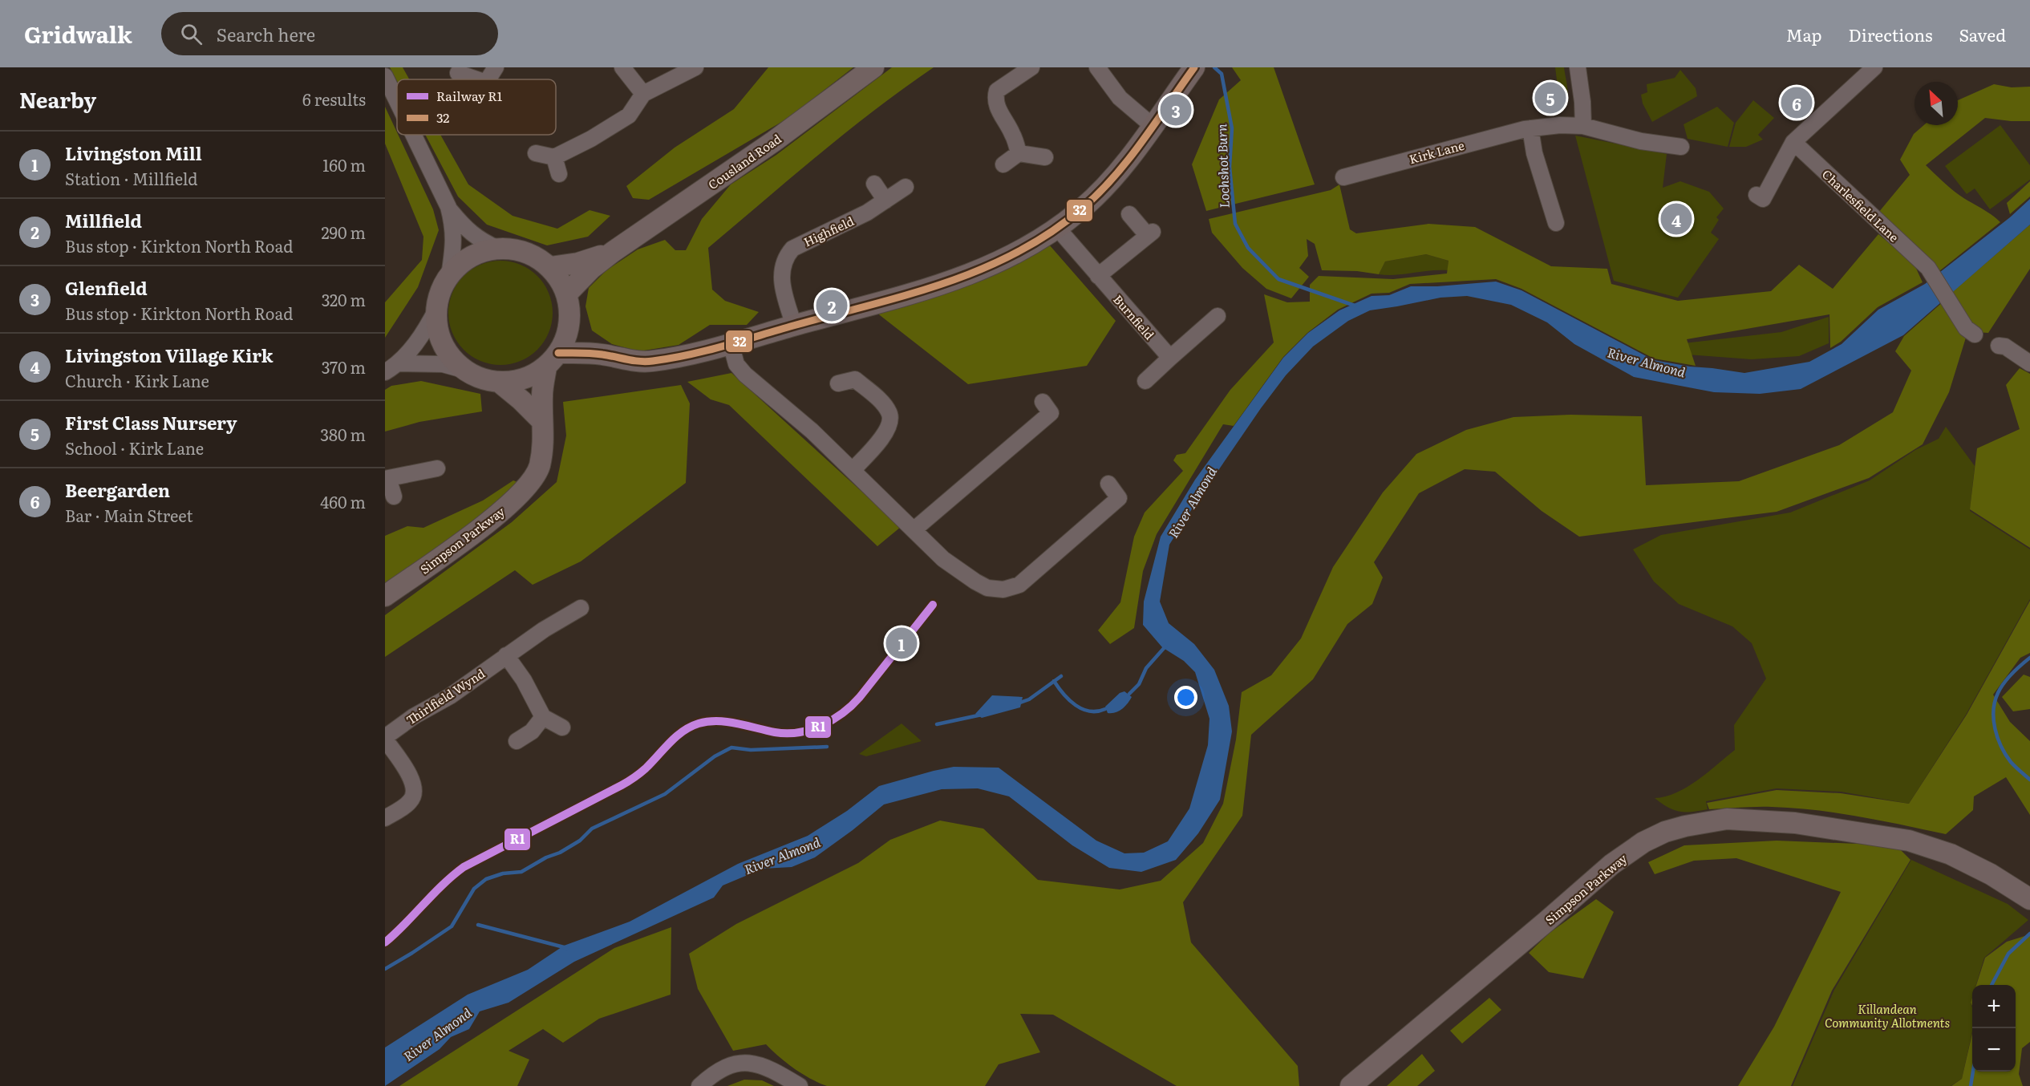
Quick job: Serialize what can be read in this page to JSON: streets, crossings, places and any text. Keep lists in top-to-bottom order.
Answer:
{
  "streets": {
    "main road": ["Cousland Road", "Simpson Parkway"],
    "street": [
      "Kirk Lane",
      "Charlesfield Lane",
      "Highfield",
      "Burnfield",
      "Thirlfield Wynd"
    ]
  },
  "crossings": [
    ["Cousland Road", "Simpson Parkway"]
  ],
  "water": ["Lochshot Burn", "River Almond"],
  "parks": ["Killandean Community Allotments"],
  "lines": ["transit line 32", "rail line R1"],
  "legend": ["Railway R1", "32"],
  "north": "top left",
  "page": {
    "header": "Gridwalk",
    "search": "Search here",
    "nav": ["Map", "Directions", "Saved"],
    "heading": ["Nearby", "6 results"],
    "pins": [
      "5",
      "6",
      "3",
      "4",
      "2",
      "1"
    ],
    "list": [
      {
        "mark": "1",
        "name": "Livingston Mill",
        "note": "Station · Millfield",
        "value": "160 m"
      },
      {
        "mark": "2",
        "name": "Millfield",
        "note": "Bus stop · Kirkton North Road",
        "value": "290 m"
      },
      {
        "mark": "3",
        "name": "Glenfield",
        "note": "Bus stop · Kirkton North Road",
        "value": "320 m"
      },
      {
        "mark": "4",
        "name": "Livingston Village Kirk",
        "note": "Church · Kirk Lane",
        "value": "370 m"
      },
      {
        "mark": "5",
        "name": "First Class Nursery",
        "note": "School · Kirk Lane",
        "value": "380 m"
      },
      {
        "mark": "6",
        "name": "Beergarden",
        "note": "Bar · Main Street",
        "value": "460 m"
      }
    ],
    "map_buttons": ["+", "−"]
  }
}
